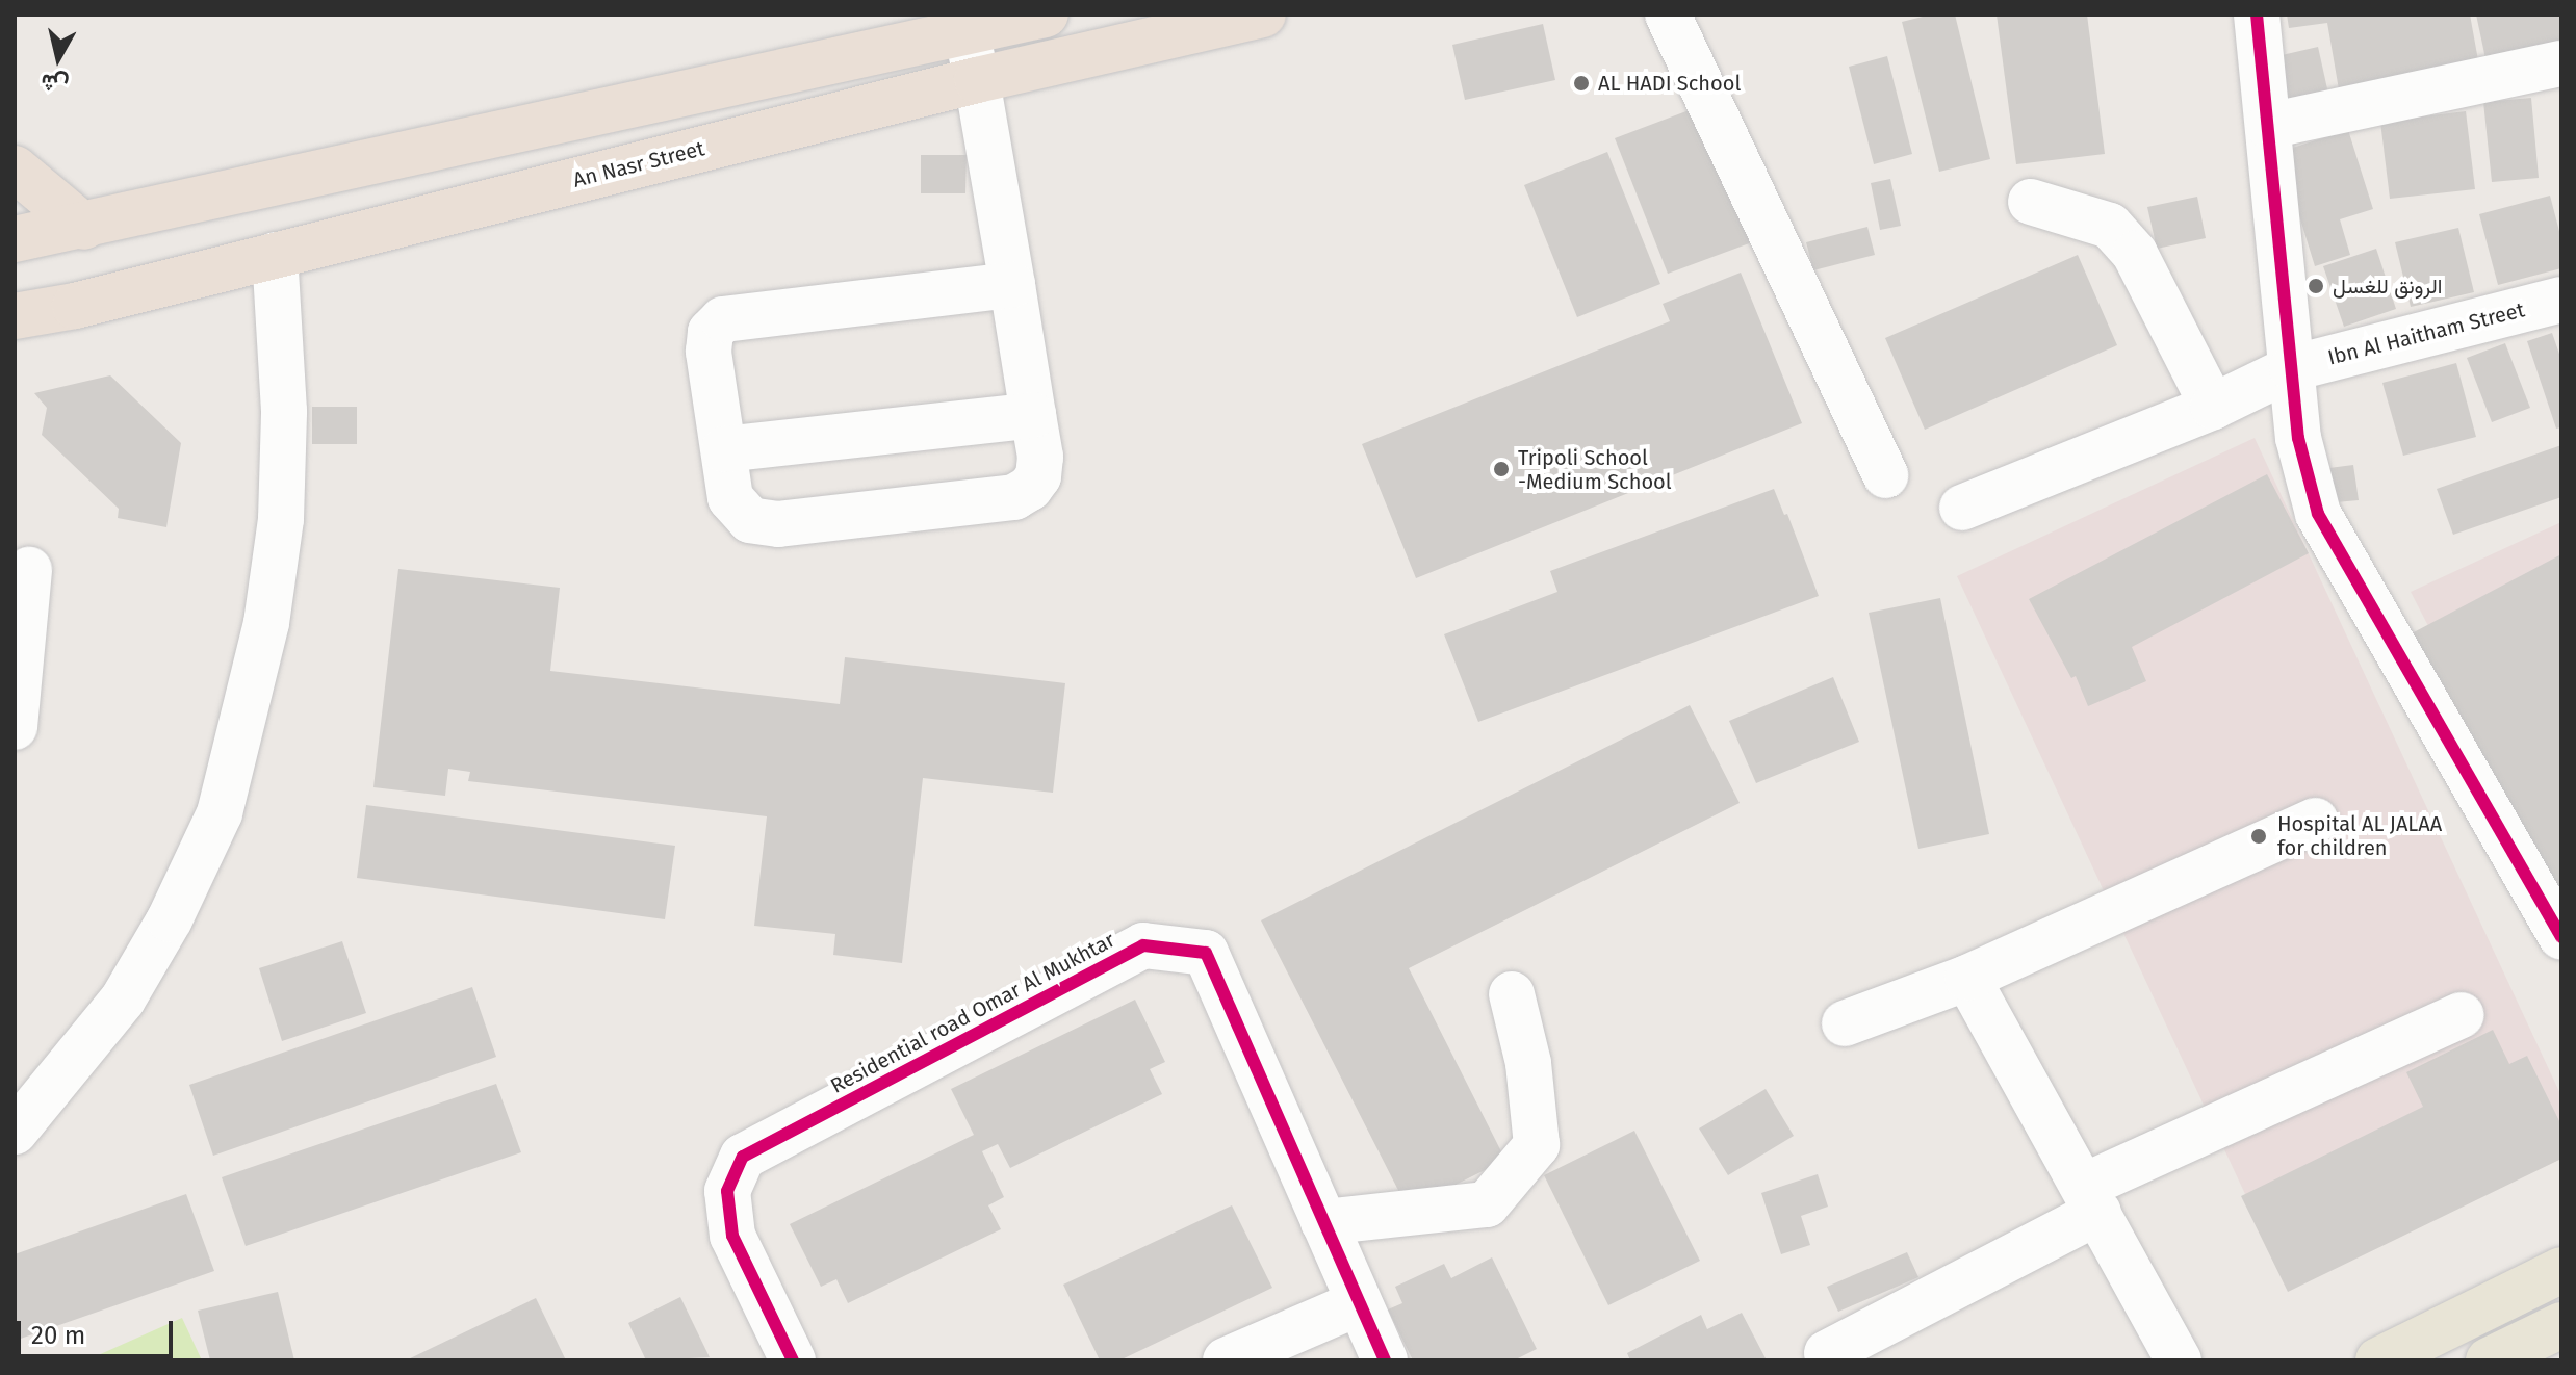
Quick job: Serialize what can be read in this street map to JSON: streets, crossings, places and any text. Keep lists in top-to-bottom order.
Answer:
{
  "streets": {
    "highway": ["An Nasr Street"],
    "street": ["Ibn Al Haitham Street", "Residential road Omar Al Mukhtar"]
  },
  "places": [
    "AL HADI School",
    "الرونق للغسل",
    "Tripoli School -Medium School",
    "Hospital AL JALAA for children"
  ],
  "scale_bar": "20 m",
  "north": "bottom"
}
